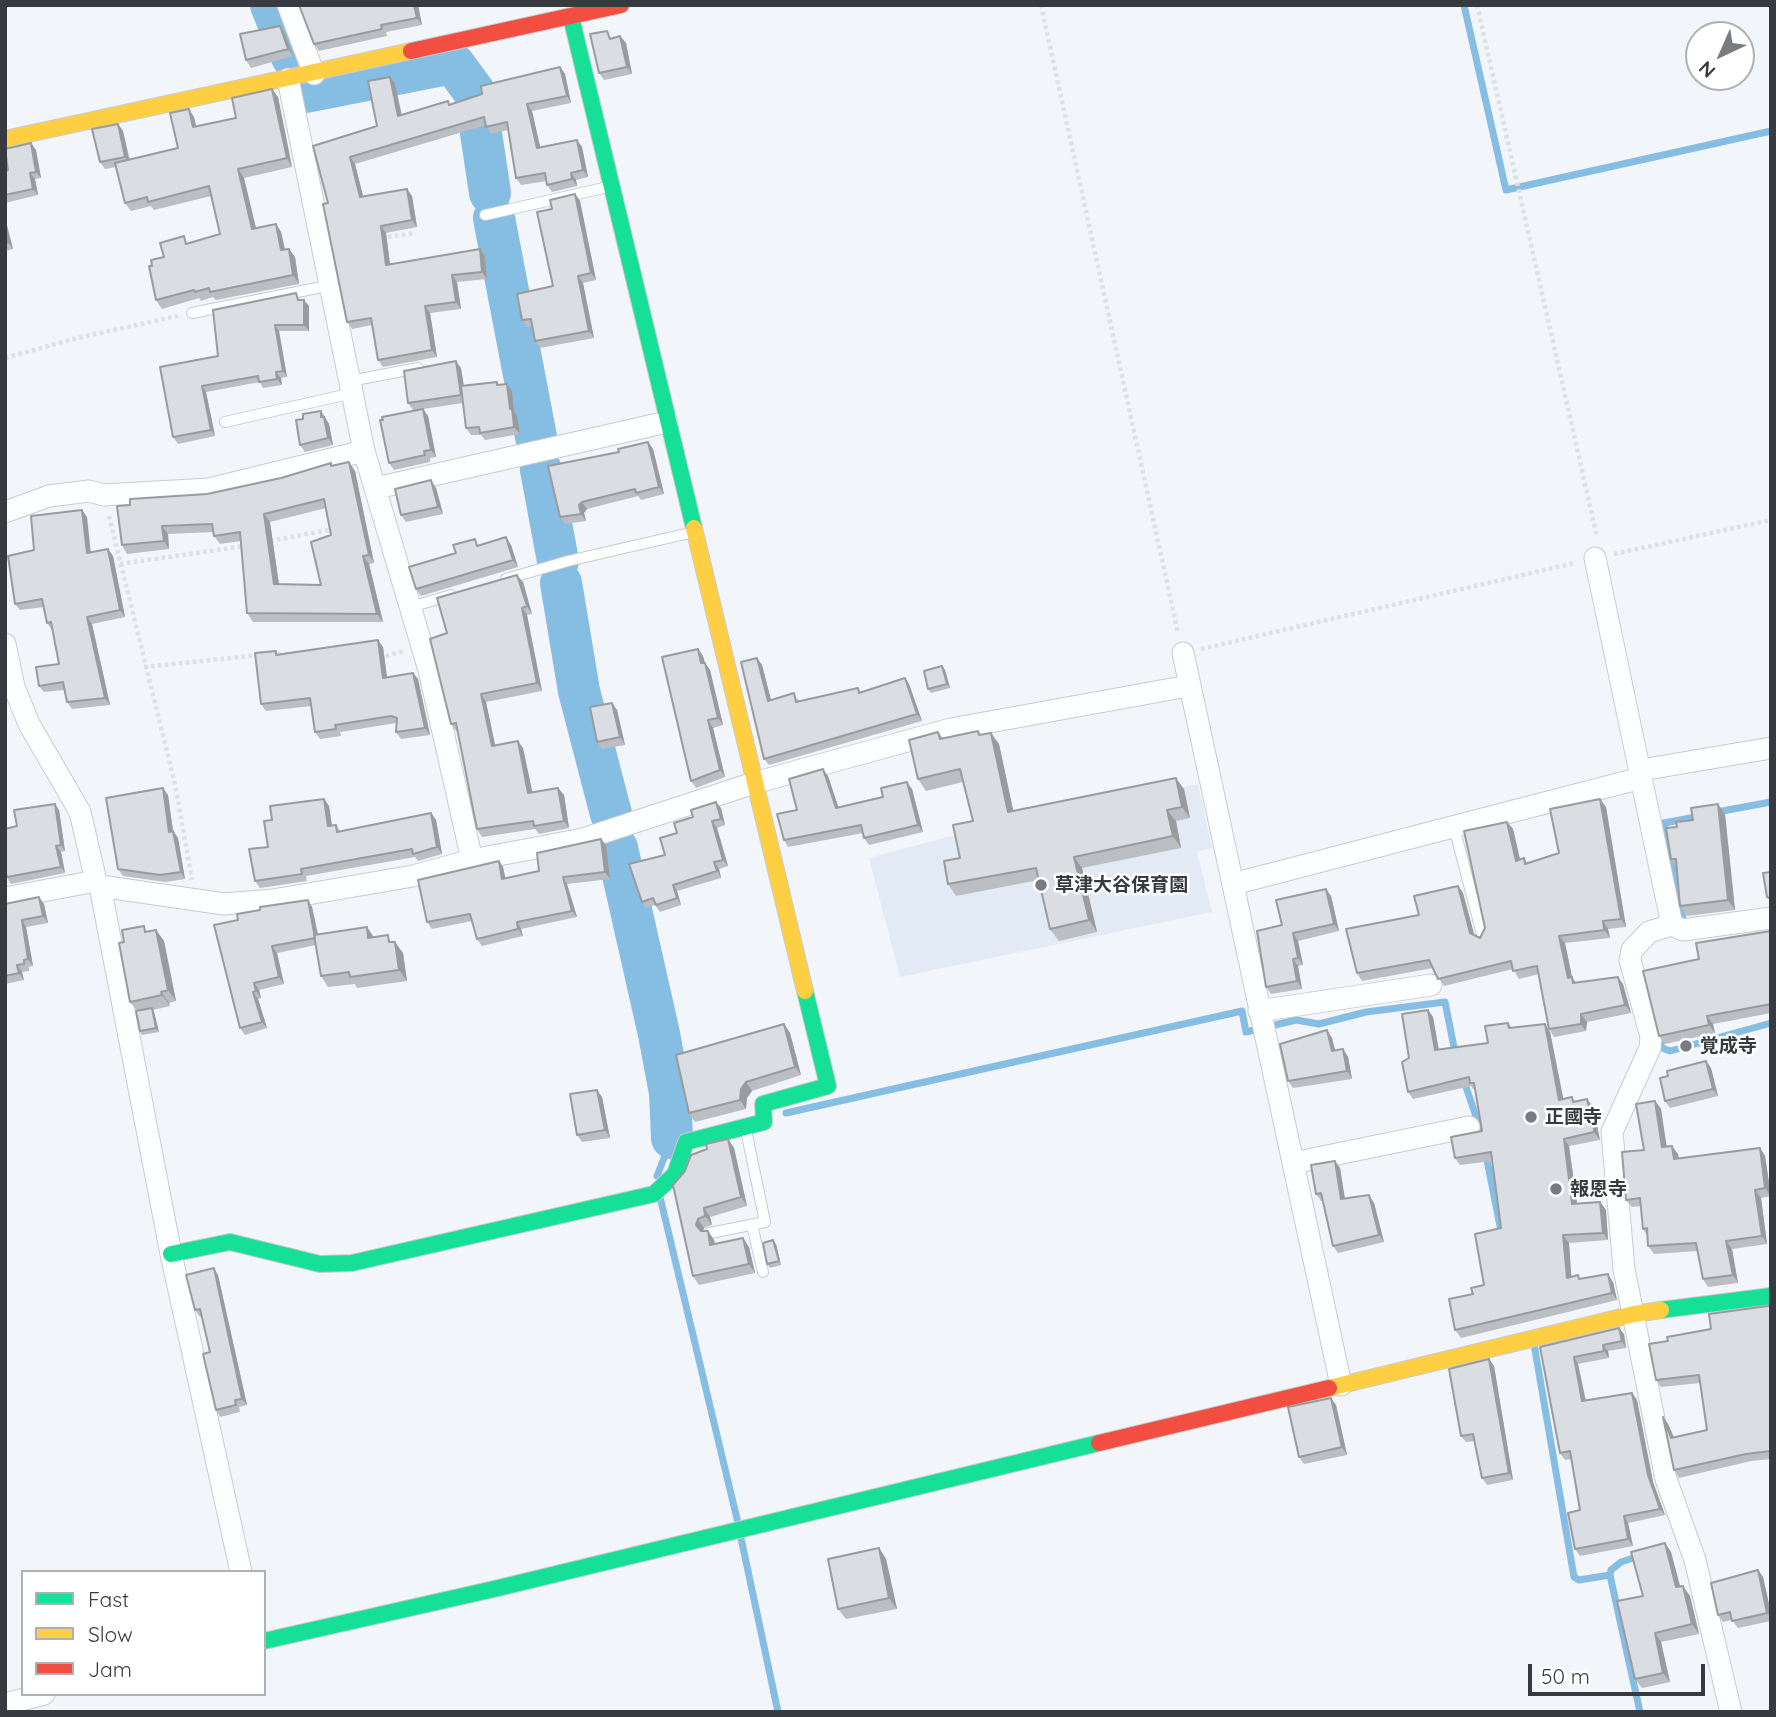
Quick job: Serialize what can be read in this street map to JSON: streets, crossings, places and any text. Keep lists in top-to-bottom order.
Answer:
{
  "places": [
    "草津大谷保育園",
    "覚成寺",
    "正國寺",
    "報恩寺"
  ],
  "legend": ["Fast", "Slow", "Jam"],
  "scale_bar": "50 m",
  "north": "bottom left"
}
